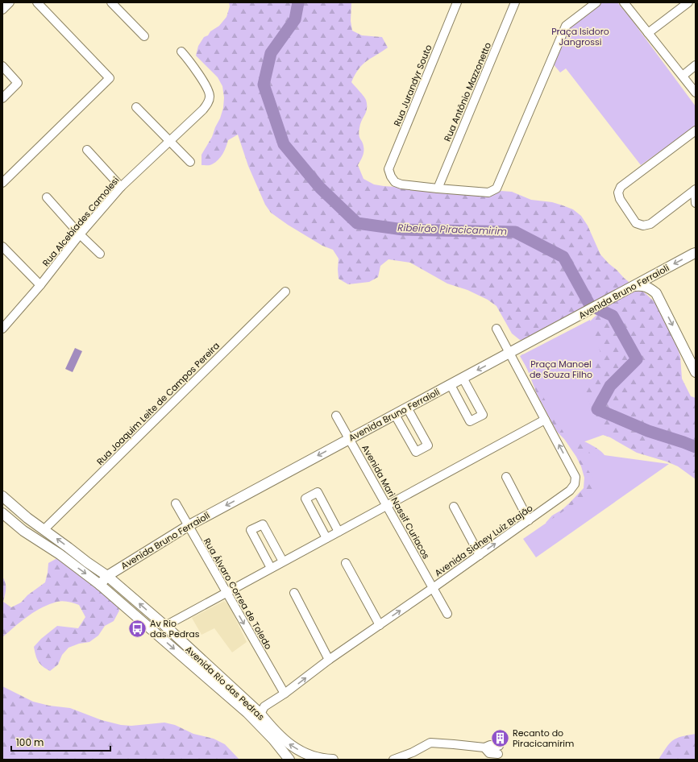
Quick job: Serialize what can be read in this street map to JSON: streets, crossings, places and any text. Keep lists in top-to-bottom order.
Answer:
{
  "streets": {
    "street": [
      "Rua Jurandyr Souto",
      "Rua Antônio Mazzonetto",
      "Rua Alcebíades Camolesi",
      "Avenida Bruno Ferraioli",
      "Rua Joaquim Leite de Campos Pereira",
      "Avenida Mari Nassif Curiacos",
      "Avenida Sidney Luiz Brajão",
      "Rua Álvaro Correa de Toledo",
      "Avenida Rio das Pedras"
    ]
  },
  "crossings": [
    ["Rua Jurandyr Souto", "Rua Antônio Mazzonetto"],
    ["Avenida Bruno Ferraioli", "Avenida Mari Nassif Curiacos"],
    ["Avenida Bruno Ferraioli", "Avenida Sidney Luiz Brajão"],
    ["Avenida Bruno Ferraioli", "Rua Álvaro Correa de Toledo"],
    ["Avenida Bruno Ferraioli", "Avenida Rio das Pedras"],
    ["Rua Joaquim Leite de Campos Pereira", "Avenida Rio das Pedras"],
    ["Avenida Mari Nassif Curiacos", "Avenida Sidney Luiz Brajão"],
    ["Avenida Sidney Luiz Brajão", "Rua Álvaro Correa de Toledo"],
    ["Avenida Sidney Luiz Brajão", "Avenida Rio das Pedras"]
  ],
  "one_way": ["Avenida Sidney Luiz Brajão"],
  "water": ["Ribeirão Piracicamirim"],
  "parks": ["Praça Isidoro Jangrossi", "Praça Manoel de Souza Filho"],
  "places": {
    "bus stop": ["Av Rio das Pedras"],
    "building": ["Recanto do Piracicamirim"]
  },
  "scale_bar": "100 m"
}
